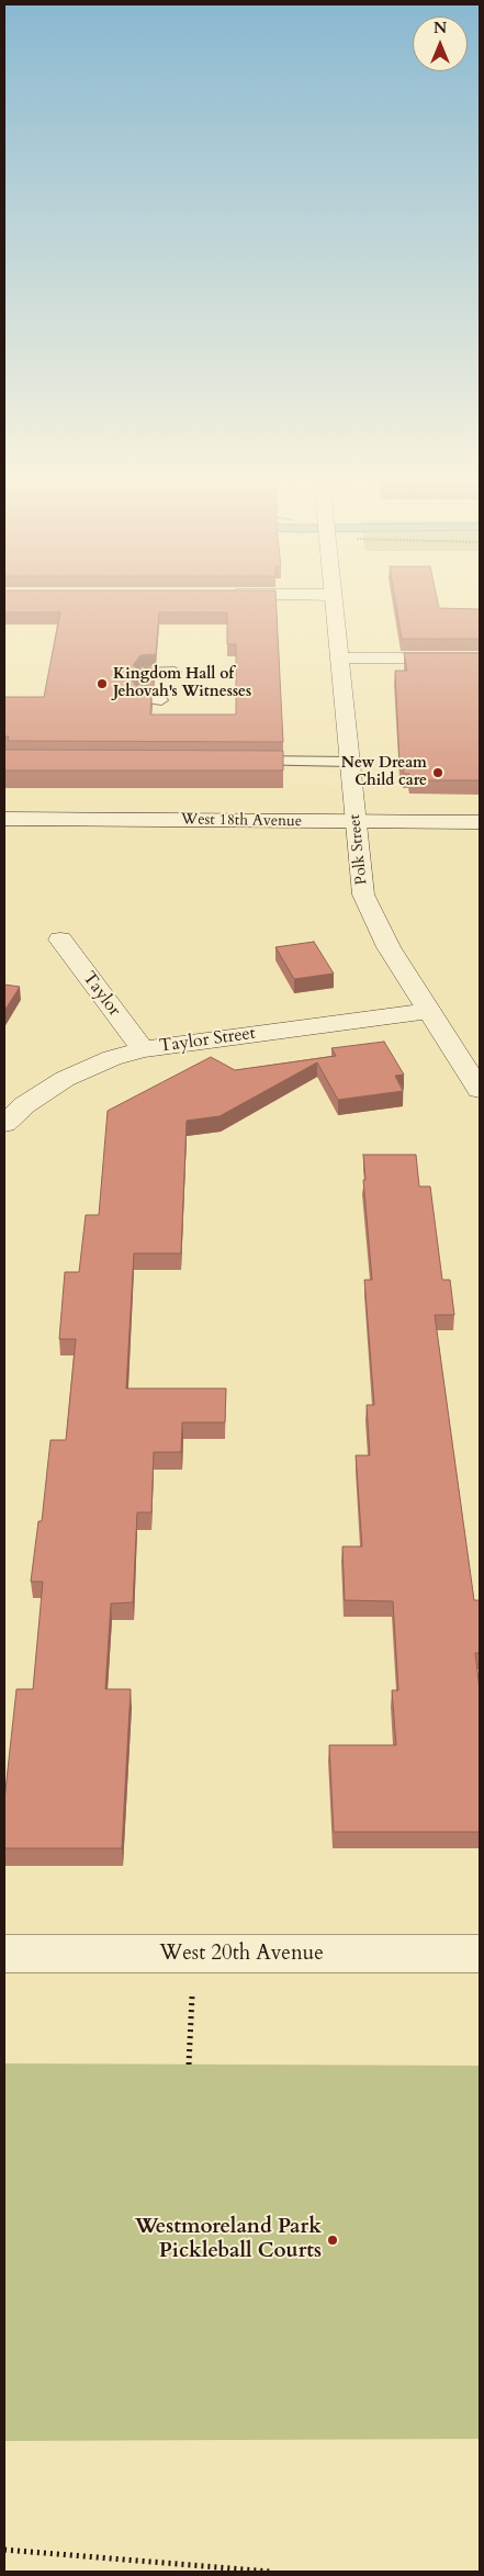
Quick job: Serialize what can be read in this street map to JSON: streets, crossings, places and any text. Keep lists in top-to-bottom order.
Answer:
{
  "streets": {
    "street": [
      "West 18th Avenue",
      "Polk Street",
      "Taylor",
      "Taylor Street",
      "West 20th Avenue"
    ]
  },
  "crossings": [
    ["West 18th Avenue", "Polk Street"],
    ["Polk Street", "Taylor Street"],
    ["Taylor", "Taylor Street"]
  ],
  "places": ["Kingdom Hall of Jehovah's Witnesses", "New Dream Child care", "Westmoreland Park Pickleball Courts"],
  "north": "top"
}
